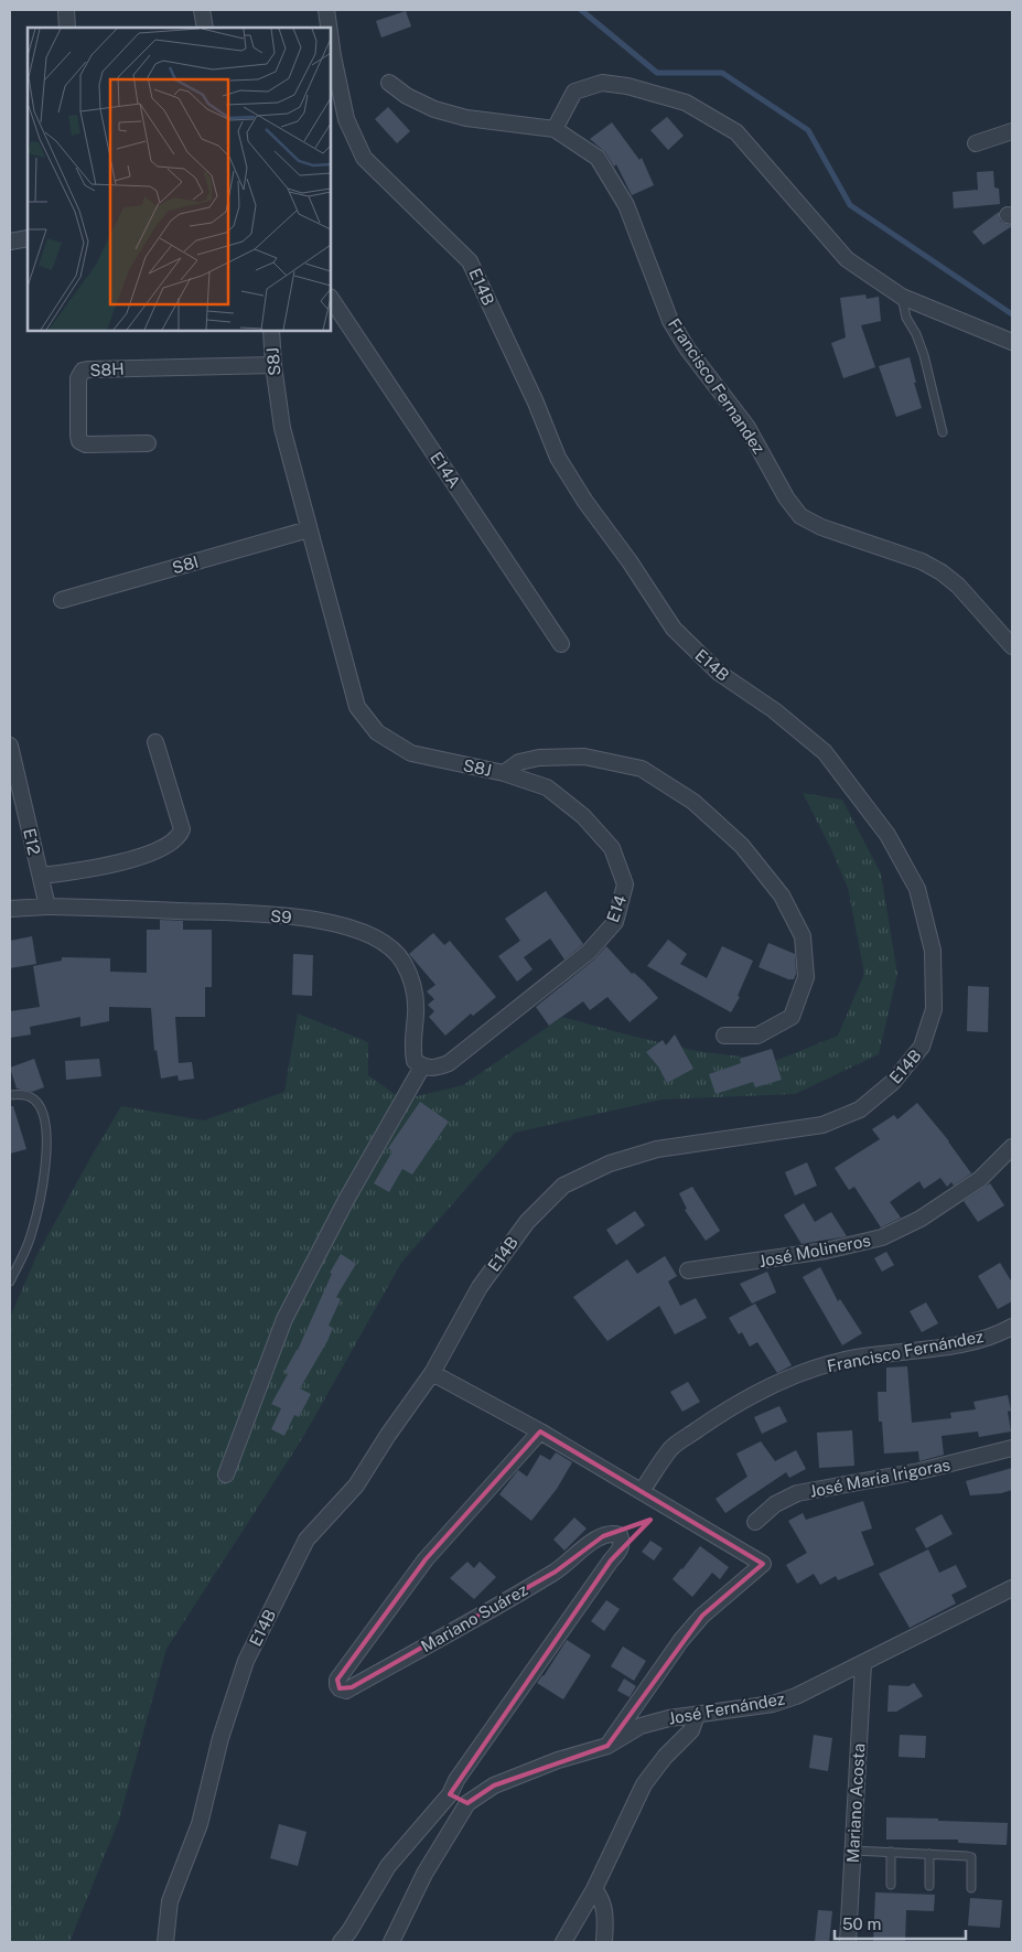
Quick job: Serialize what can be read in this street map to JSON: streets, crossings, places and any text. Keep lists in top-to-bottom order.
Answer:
{
  "streets": {
    "street": [
      "E14B",
      "S8J",
      "S8H",
      "Francisco Fernandez",
      "E14A",
      "S8I",
      "E12",
      "E14",
      "S9",
      "José Molineros",
      "Francisco Fernández",
      "José María Irigoras",
      "Mariano Suárez",
      "José Fernández",
      "Mariano Acosta"
    ]
  },
  "crossings": [
    ["S8J", "S8H"],
    ["S8J", "S8I"],
    ["S8J", "E14"],
    ["E12", "S9"],
    ["E14", "S9"],
    ["José Fernández", "Mariano Acosta"]
  ],
  "scale_bar": "50 m"
}
